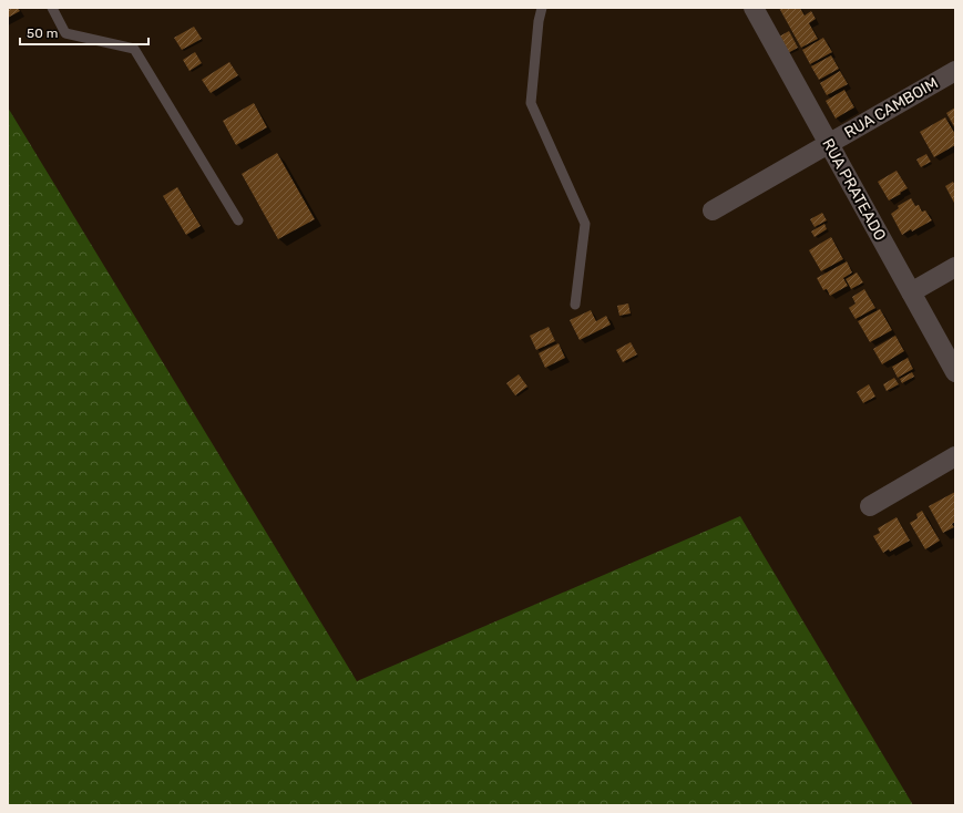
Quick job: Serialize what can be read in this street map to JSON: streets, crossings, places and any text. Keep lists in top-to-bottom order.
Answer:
{
  "streets": {
    "street": ["RUA CAMBOIM", "RUA PRATEADO"]
  },
  "crossings": [
    ["RUA CAMBOIM", "RUA PRATEADO"]
  ],
  "scale_bar": "50 m"
}
